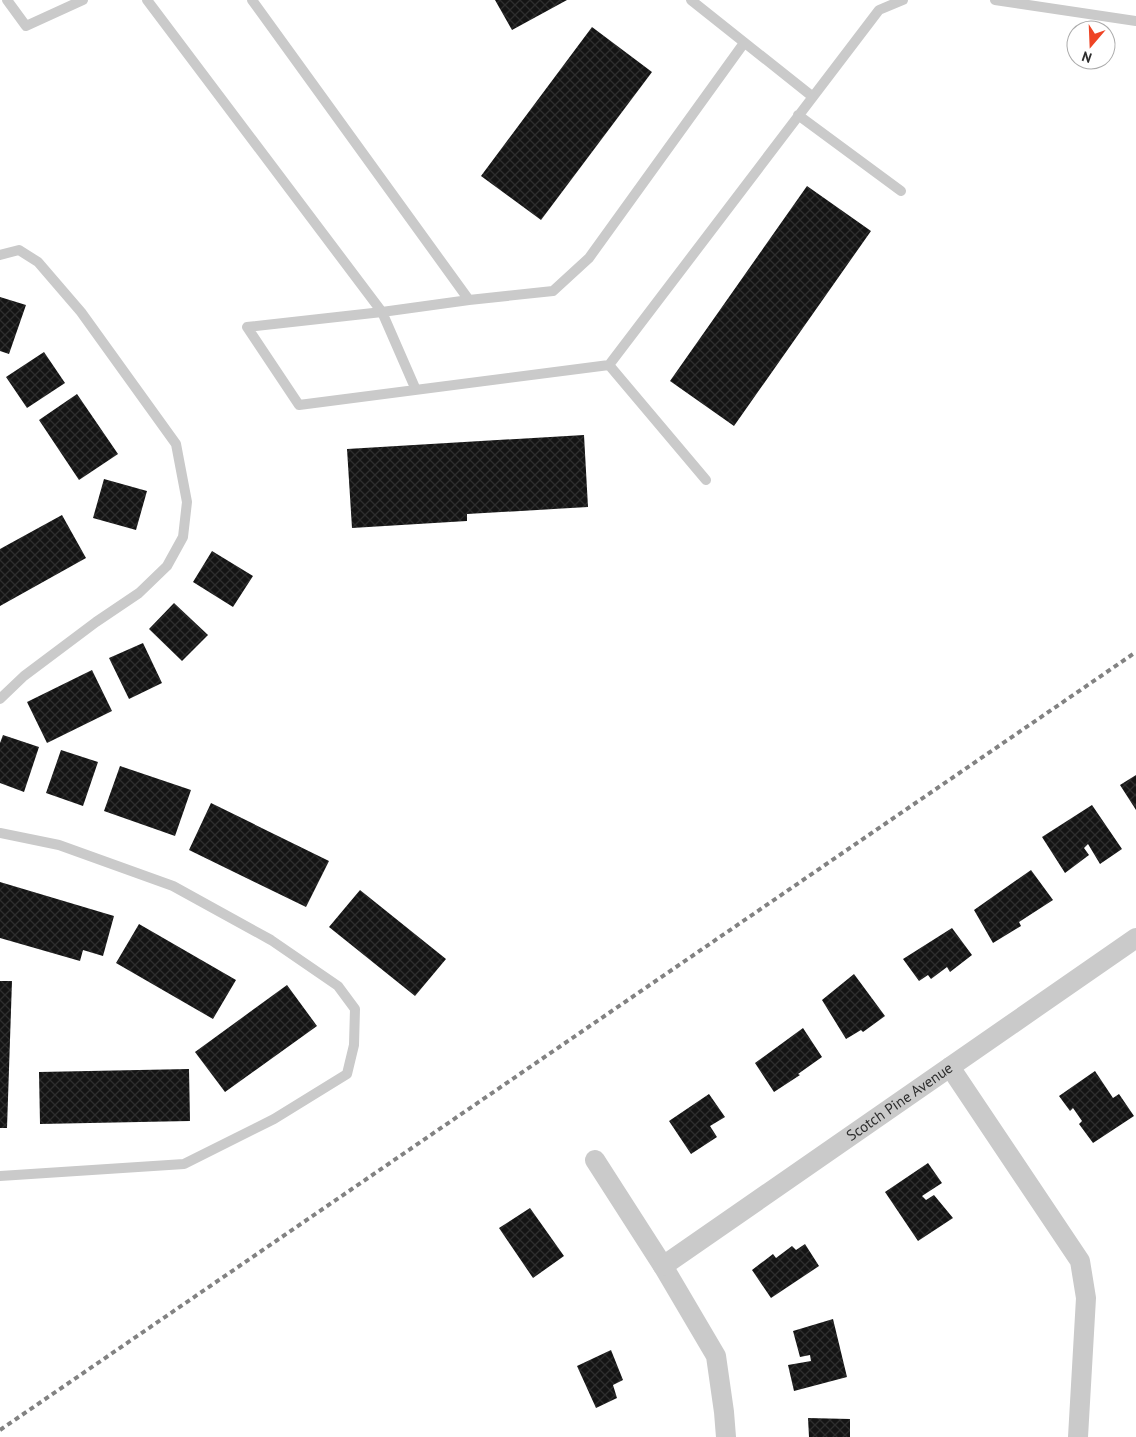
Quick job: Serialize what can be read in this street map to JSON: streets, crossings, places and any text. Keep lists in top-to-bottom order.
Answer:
{
  "streets": {
    "street": ["Scotch Pine Avenue"]
  },
  "north": "bottom"
}
